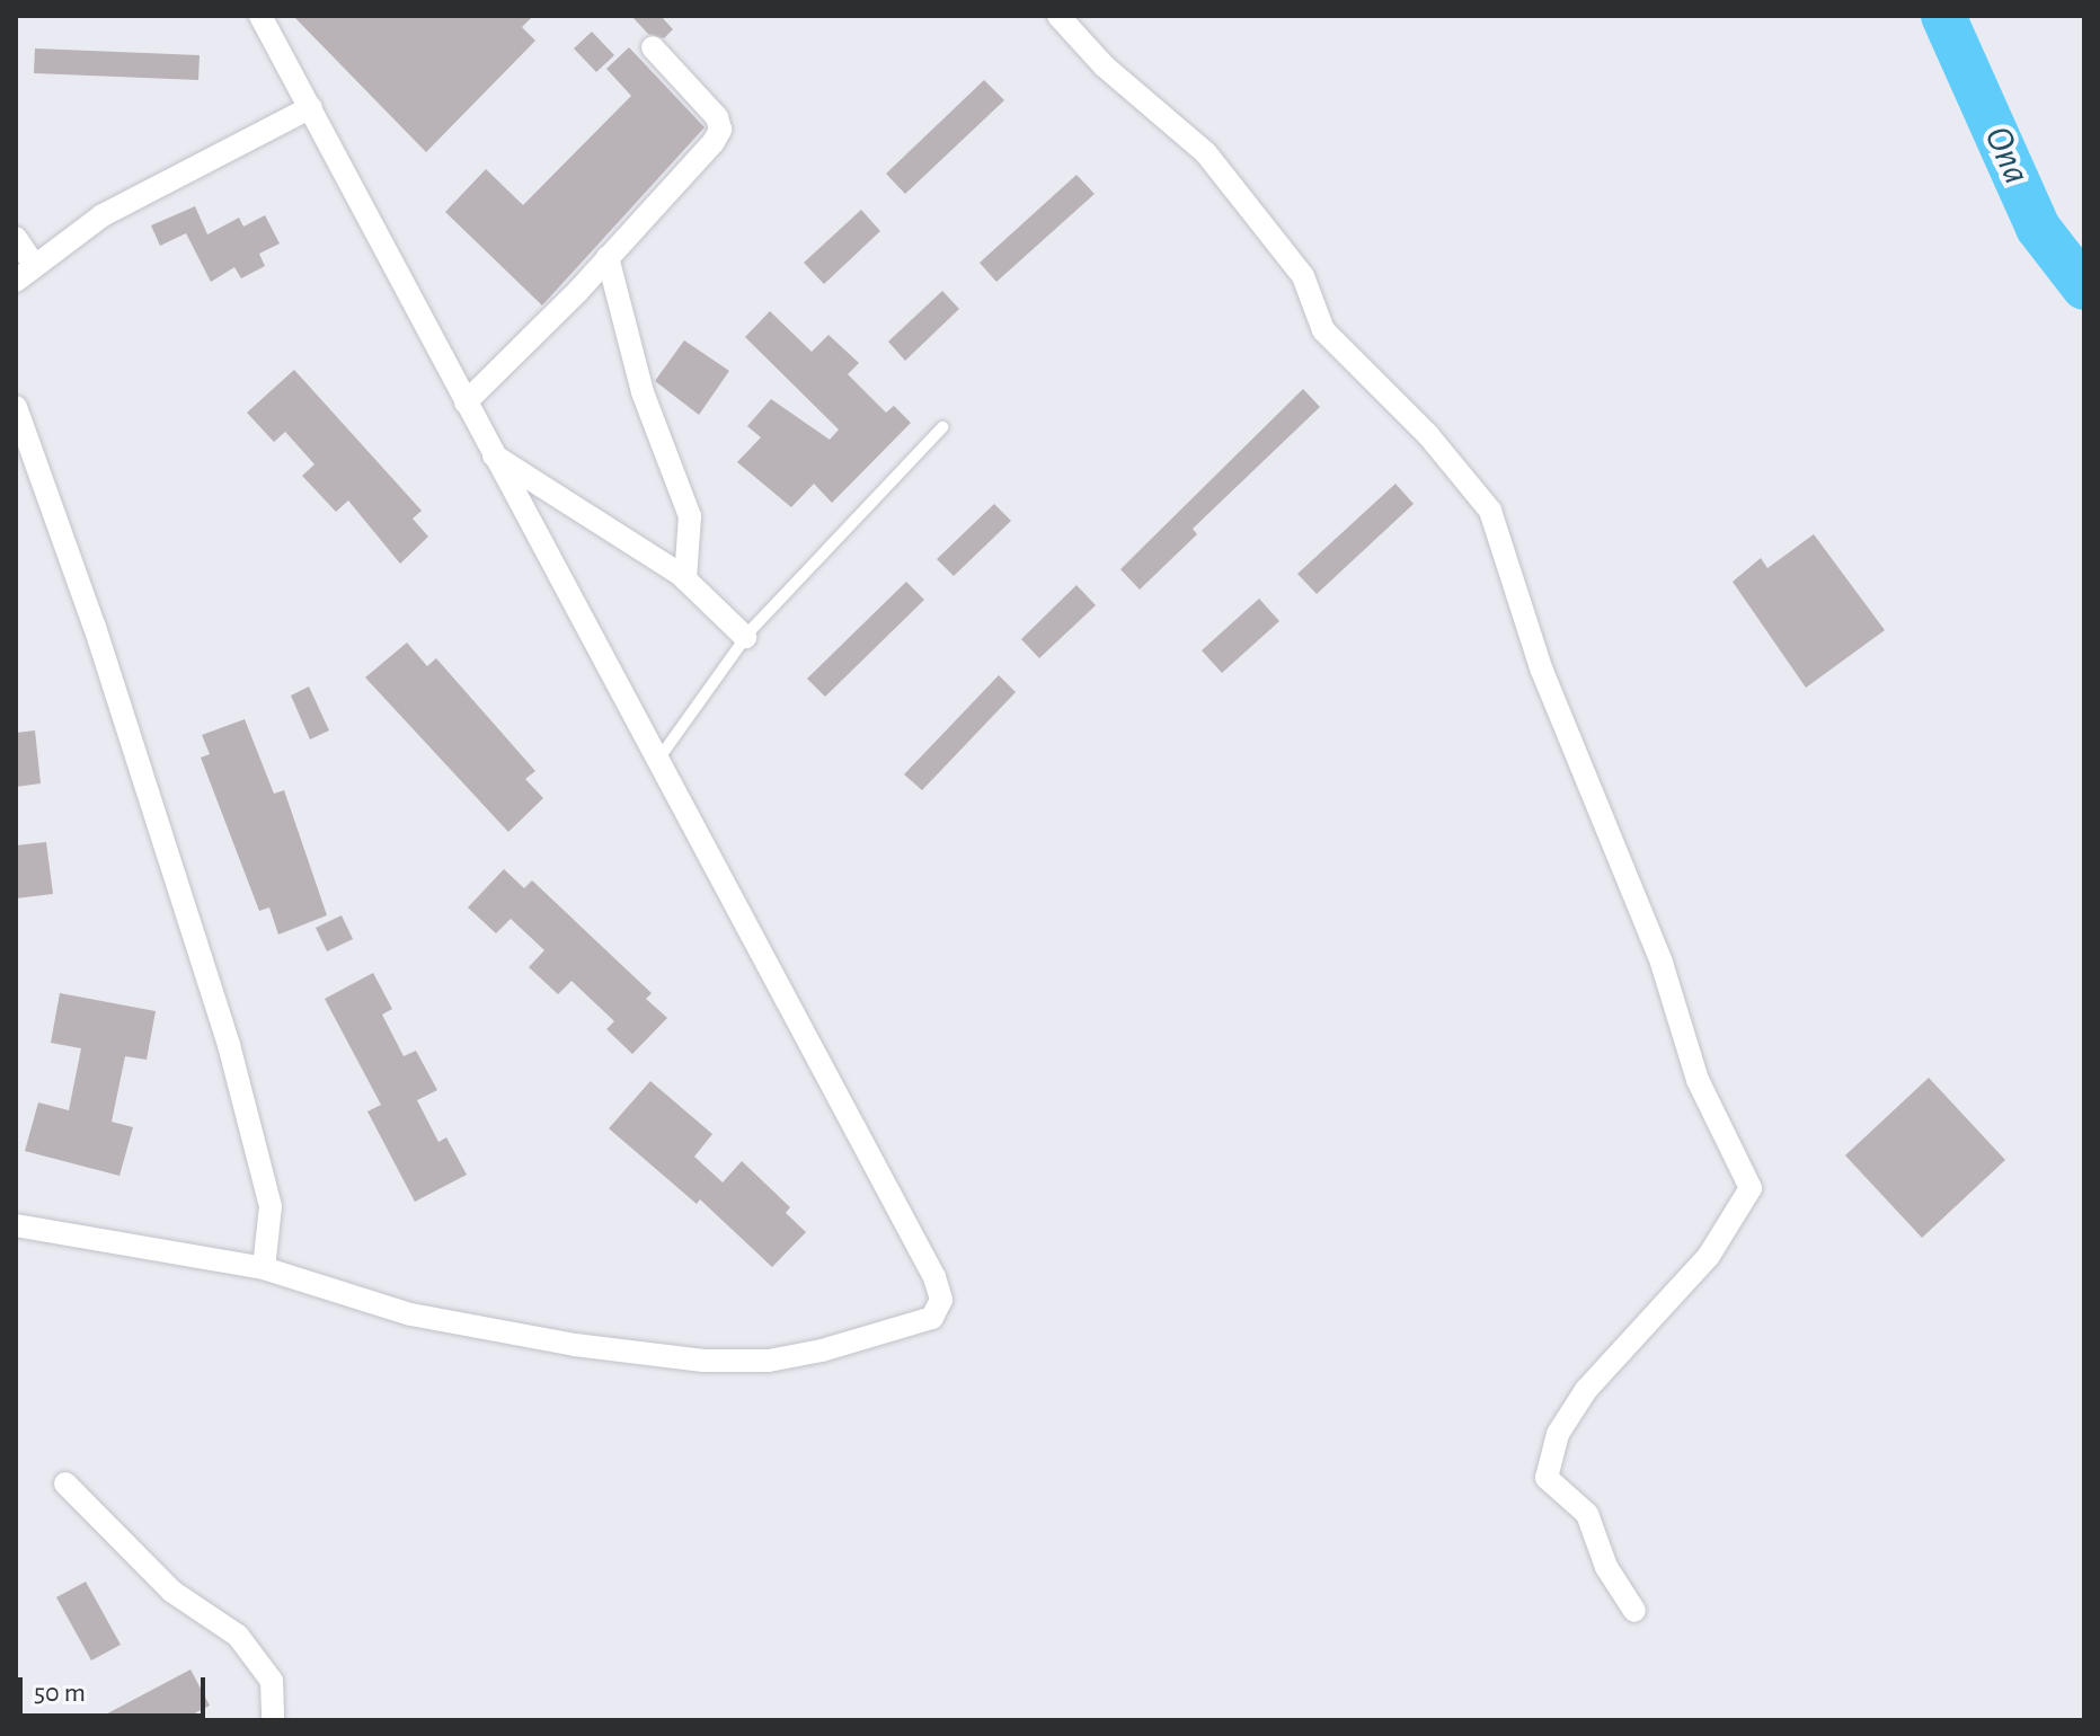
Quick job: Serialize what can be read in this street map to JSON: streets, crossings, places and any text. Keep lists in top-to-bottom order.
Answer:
{
  "water": ["Ona"],
  "scale_bar": "50 m"
}
